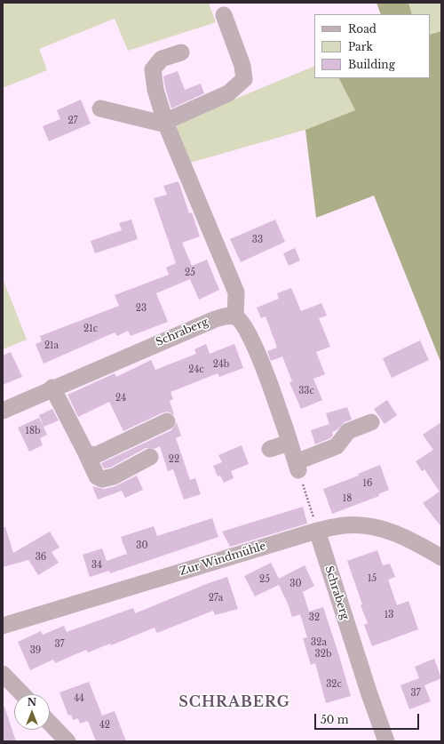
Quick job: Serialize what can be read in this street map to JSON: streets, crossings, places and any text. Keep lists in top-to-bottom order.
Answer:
{
  "streets": {
    "street": ["Schraberg", "Zur Windmühle"]
  },
  "crossings": [
    ["Schraberg", "Zur Windmühle"]
  ],
  "districts": ["SCHRABERG"],
  "house_numbers": [
    "27",
    "33",
    "25",
    "23",
    "21c",
    "21a",
    "24b",
    "24c",
    "33c",
    "24",
    "18b",
    "22",
    "16",
    "18",
    "30",
    "36",
    "34",
    "15",
    "25",
    "30",
    "27a",
    "13",
    "32",
    "32a",
    "37",
    "39",
    "32b",
    "32c",
    "37",
    "44",
    "42"
  ],
  "legend": ["Road", "Park", "Building"],
  "scale_bar": "50 m",
  "north": "top"
}
